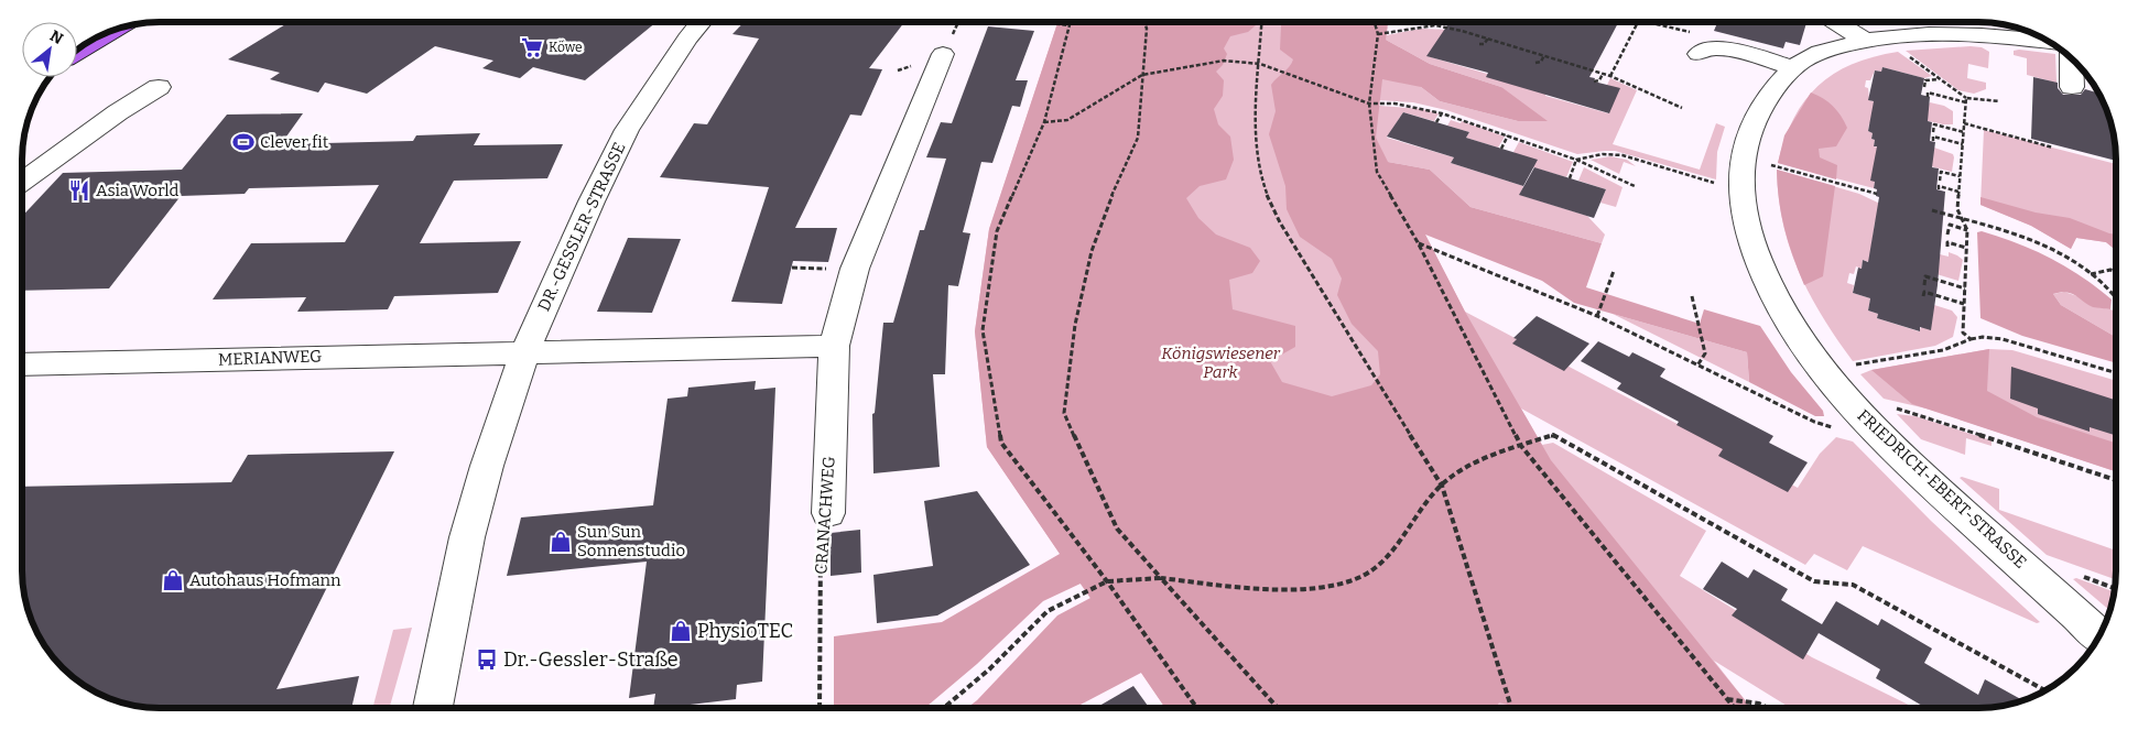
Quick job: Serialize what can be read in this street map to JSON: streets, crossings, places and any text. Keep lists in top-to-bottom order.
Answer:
{
  "streets": {
    "street": [
      "DR.-GESSLER-STRASSE",
      "MERIANWEG",
      "FRIEDRICH-EBERT-STRASSE",
      "CRANACHWEG"
    ]
  },
  "crossings": [
    ["DR.-GESSLER-STRASSE", "MERIANWEG"]
  ],
  "parks": ["Königswiesener Park"],
  "places": {
    "supermarket": ["Köwe"],
    "sports": ["Clever fit"],
    "restaurant": ["Asia World"],
    "shop": ["Sun Sun Sonnenstudio", "Autohaus Hofmann", "PhysioTEC"],
    "bus stop": ["Dr.-Gessler-Straße"]
  },
  "north": "top right"
}
